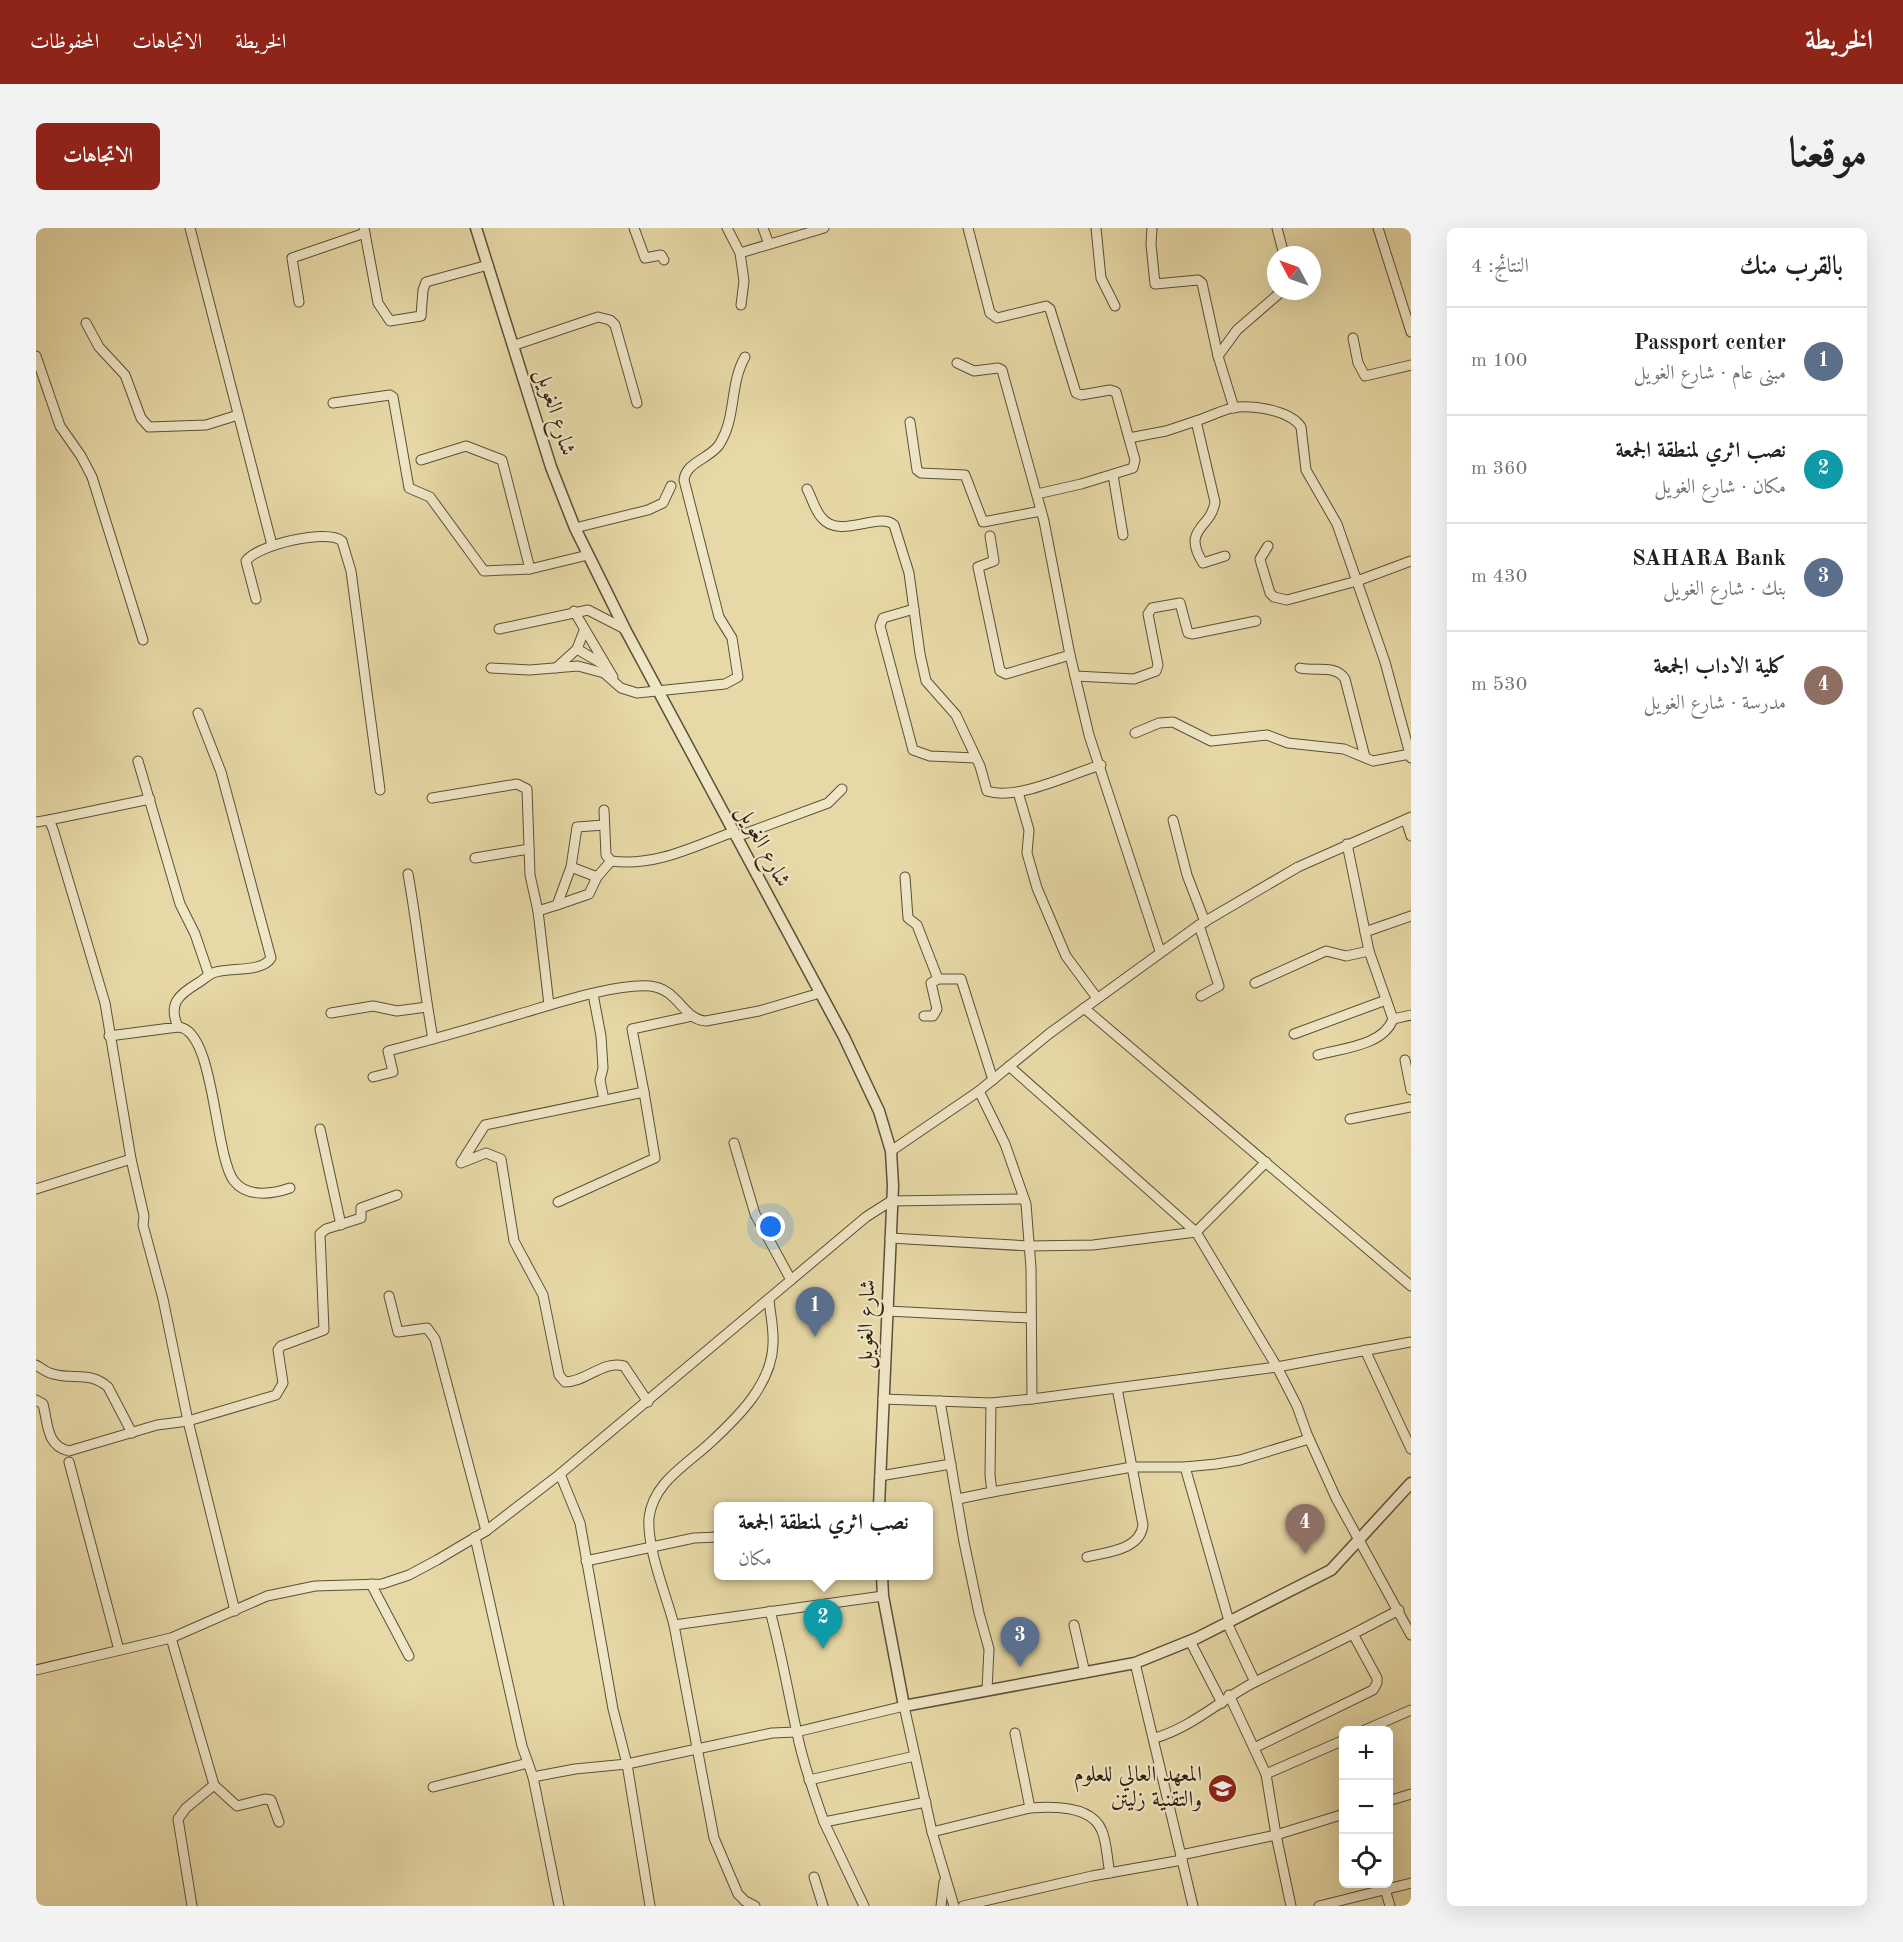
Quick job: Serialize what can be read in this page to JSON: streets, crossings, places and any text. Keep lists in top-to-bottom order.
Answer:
{
  "streets": {
    "street": ["شارع الغويل"]
  },
  "places": {
    "school or university": ["المعهد العالي للعلوم والتقنية زليتن"]
  },
  "north": "top left",
  "page": {
    "header": "الخريطة",
    "nav": ["الخريطة", "الاتجاهات", "المحفوظات"],
    "title": "موقعنا",
    "buttons": "الاتجاهات",
    "heading": ["بالقرب منك", "النتائج: 4"],
    "list": [
      {
        "mark": "1",
        "name": "Passport center",
        "note": "مبنى عام · شارع الغويل",
        "value": "100 m"
      },
      {
        "mark": "2",
        "name": "نصب اثري لمنطقة الجمعة",
        "note": "مكان · شارع الغويل",
        "value": "360 m"
      },
      {
        "mark": "3",
        "name": "SAHARA Bank",
        "note": "بنك · شارع الغويل",
        "value": "430 m"
      },
      {
        "mark": "4",
        "name": "كلية اﻻداب الجمعة",
        "note": "مدرسة · شارع الغويل",
        "value": "530 m"
      }
    ],
    "pins": [
      "1",
      "4",
      "2",
      "3"
    ],
    "popup": ["نصب اثري لمنطقة الجمعة", "مكان"],
    "map_buttons": ["+", "−"]
  }
}
